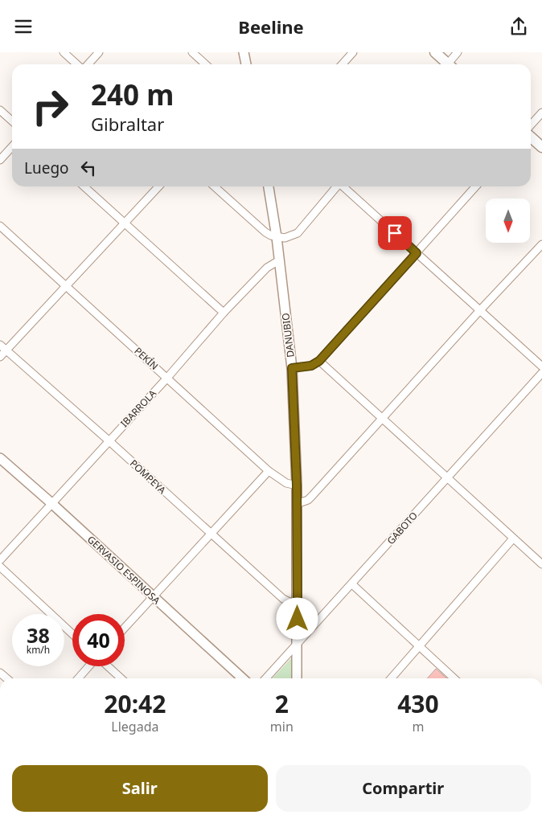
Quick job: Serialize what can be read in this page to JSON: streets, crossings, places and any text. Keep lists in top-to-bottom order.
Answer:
{
  "streets": {
    "street": [
      "DANUBIO",
      "PEKÍN",
      "IBARROLA",
      "POMPEYA",
      "GABOTO",
      "GERVASIO ESPINOSA"
    ]
  },
  "crossings": [
    ["DANUBIO", "PEKÍN"],
    ["DANUBIO", "IBARROLA"],
    ["DANUBIO", "POMPEYA"],
    ["DANUBIO", "GABOTO"],
    ["PEKÍN", "IBARROLA"],
    ["IBARROLA", "POMPEYA"],
    ["IBARROLA", "GERVASIO ESPINOSA"]
  ],
  "north": "bottom",
  "page": {
    "header": "Beeline",
    "turn": ["240 m", "Gibraltar"],
    "then": "Luego",
    "speed": "38 km/h",
    "limit": "40",
    "eta": [
      "20:42",
      "Llegada",
      "2",
      "min",
      "430",
      "m"
    ],
    "buttons": ["Salir", "Compartir"]
  }
}
